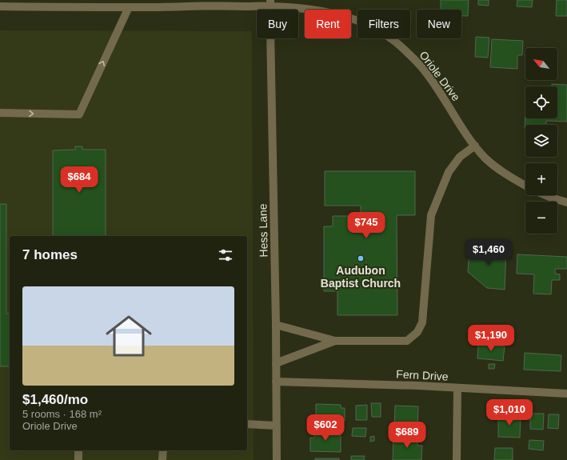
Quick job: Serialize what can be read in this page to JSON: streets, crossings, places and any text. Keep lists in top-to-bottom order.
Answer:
{
  "streets": {
    "street": ["Oriole Drive", "Hess Lane", "Fern Drive"]
  },
  "crossings": [
    ["Oriole Drive", "Hess Lane"],
    ["Hess Lane", "Fern Drive"]
  ],
  "places": ["Audubon Baptist Church"],
  "north": "top left",
  "page": {
    "chip": [
      "Buy",
      "Rent",
      "Filters",
      "New"
    ],
    "map_buttons": ["+", "−"],
    "price": [
      "$684",
      "$745",
      "$1,460",
      "$1,190",
      "$1,010",
      "$602",
      "$689"
    ],
    "heading": "7 homes",
    "list": [
      {
        "name": "$1,460/mo",
        "note": "5 rooms · 168 m² · Oriole Drive"
      }
    ]
  }
}
